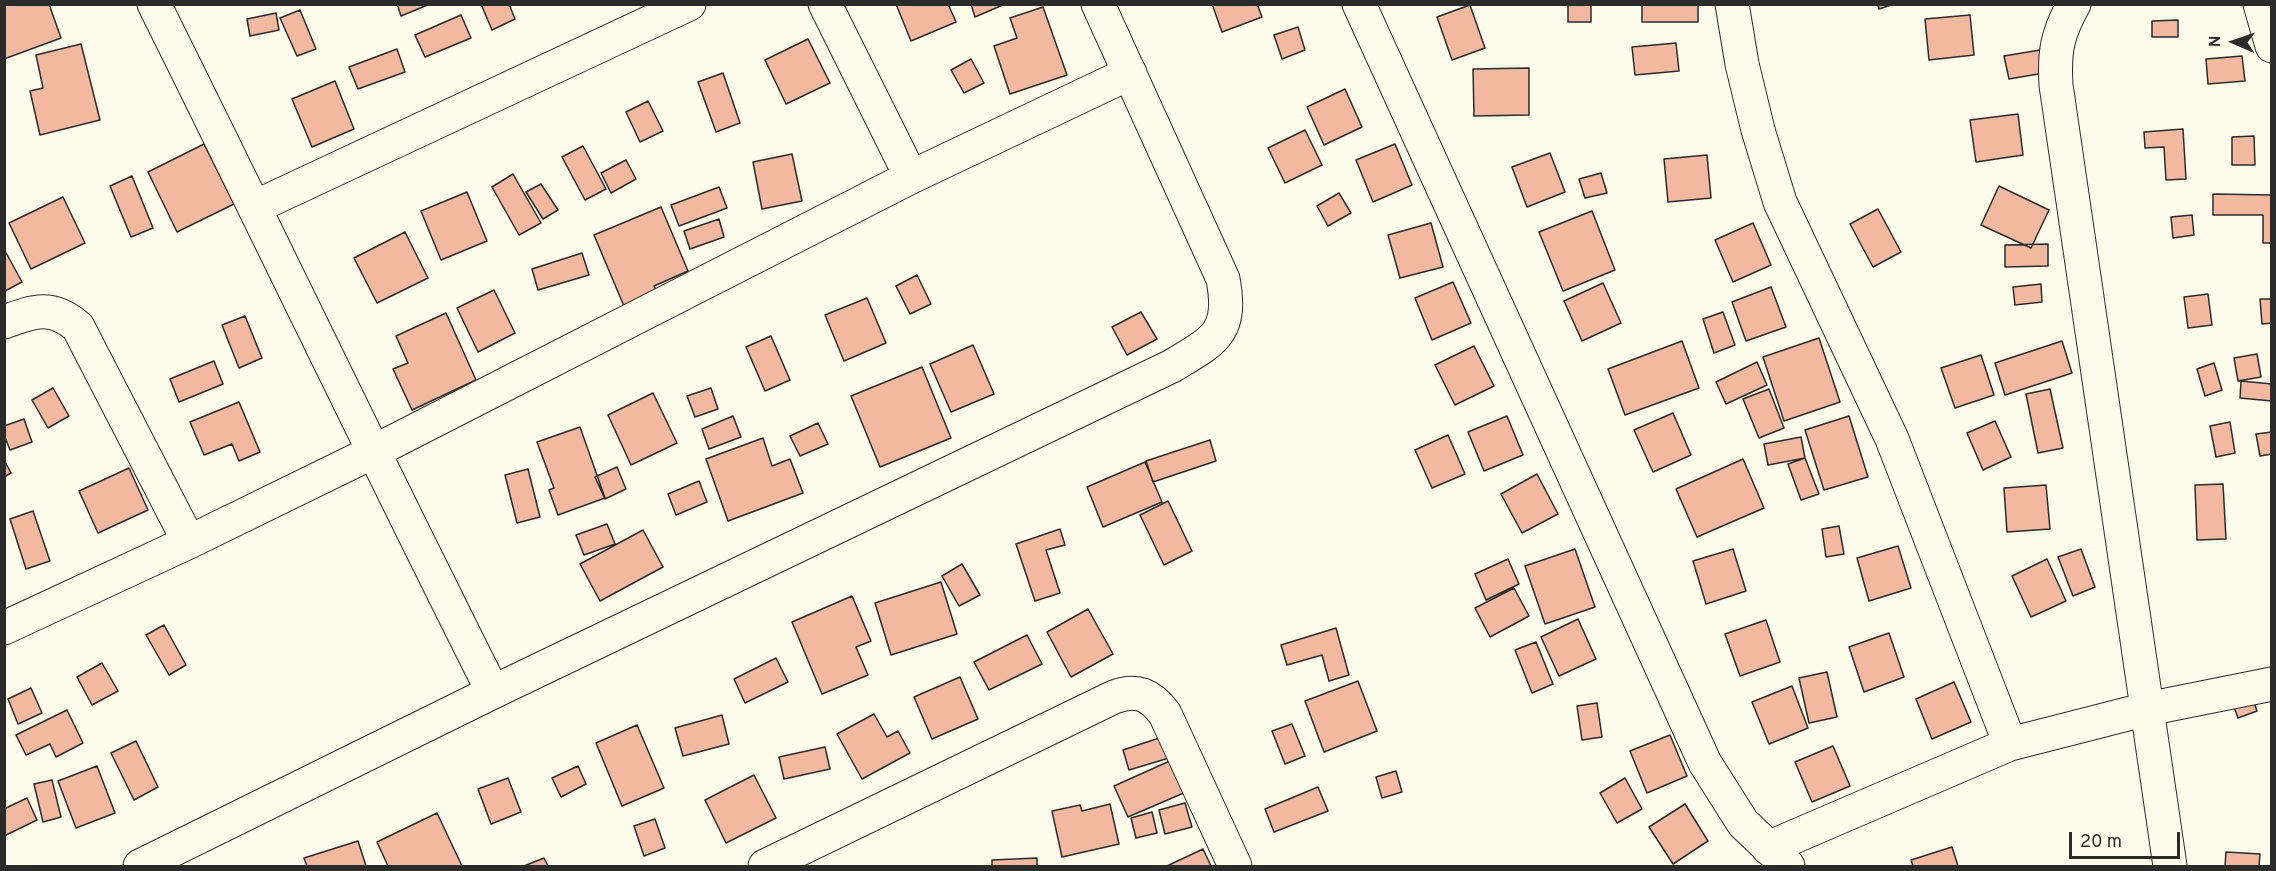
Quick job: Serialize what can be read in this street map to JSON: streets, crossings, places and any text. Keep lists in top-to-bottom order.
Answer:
{
  "scale_bar": "20 m",
  "north": "left"
}
